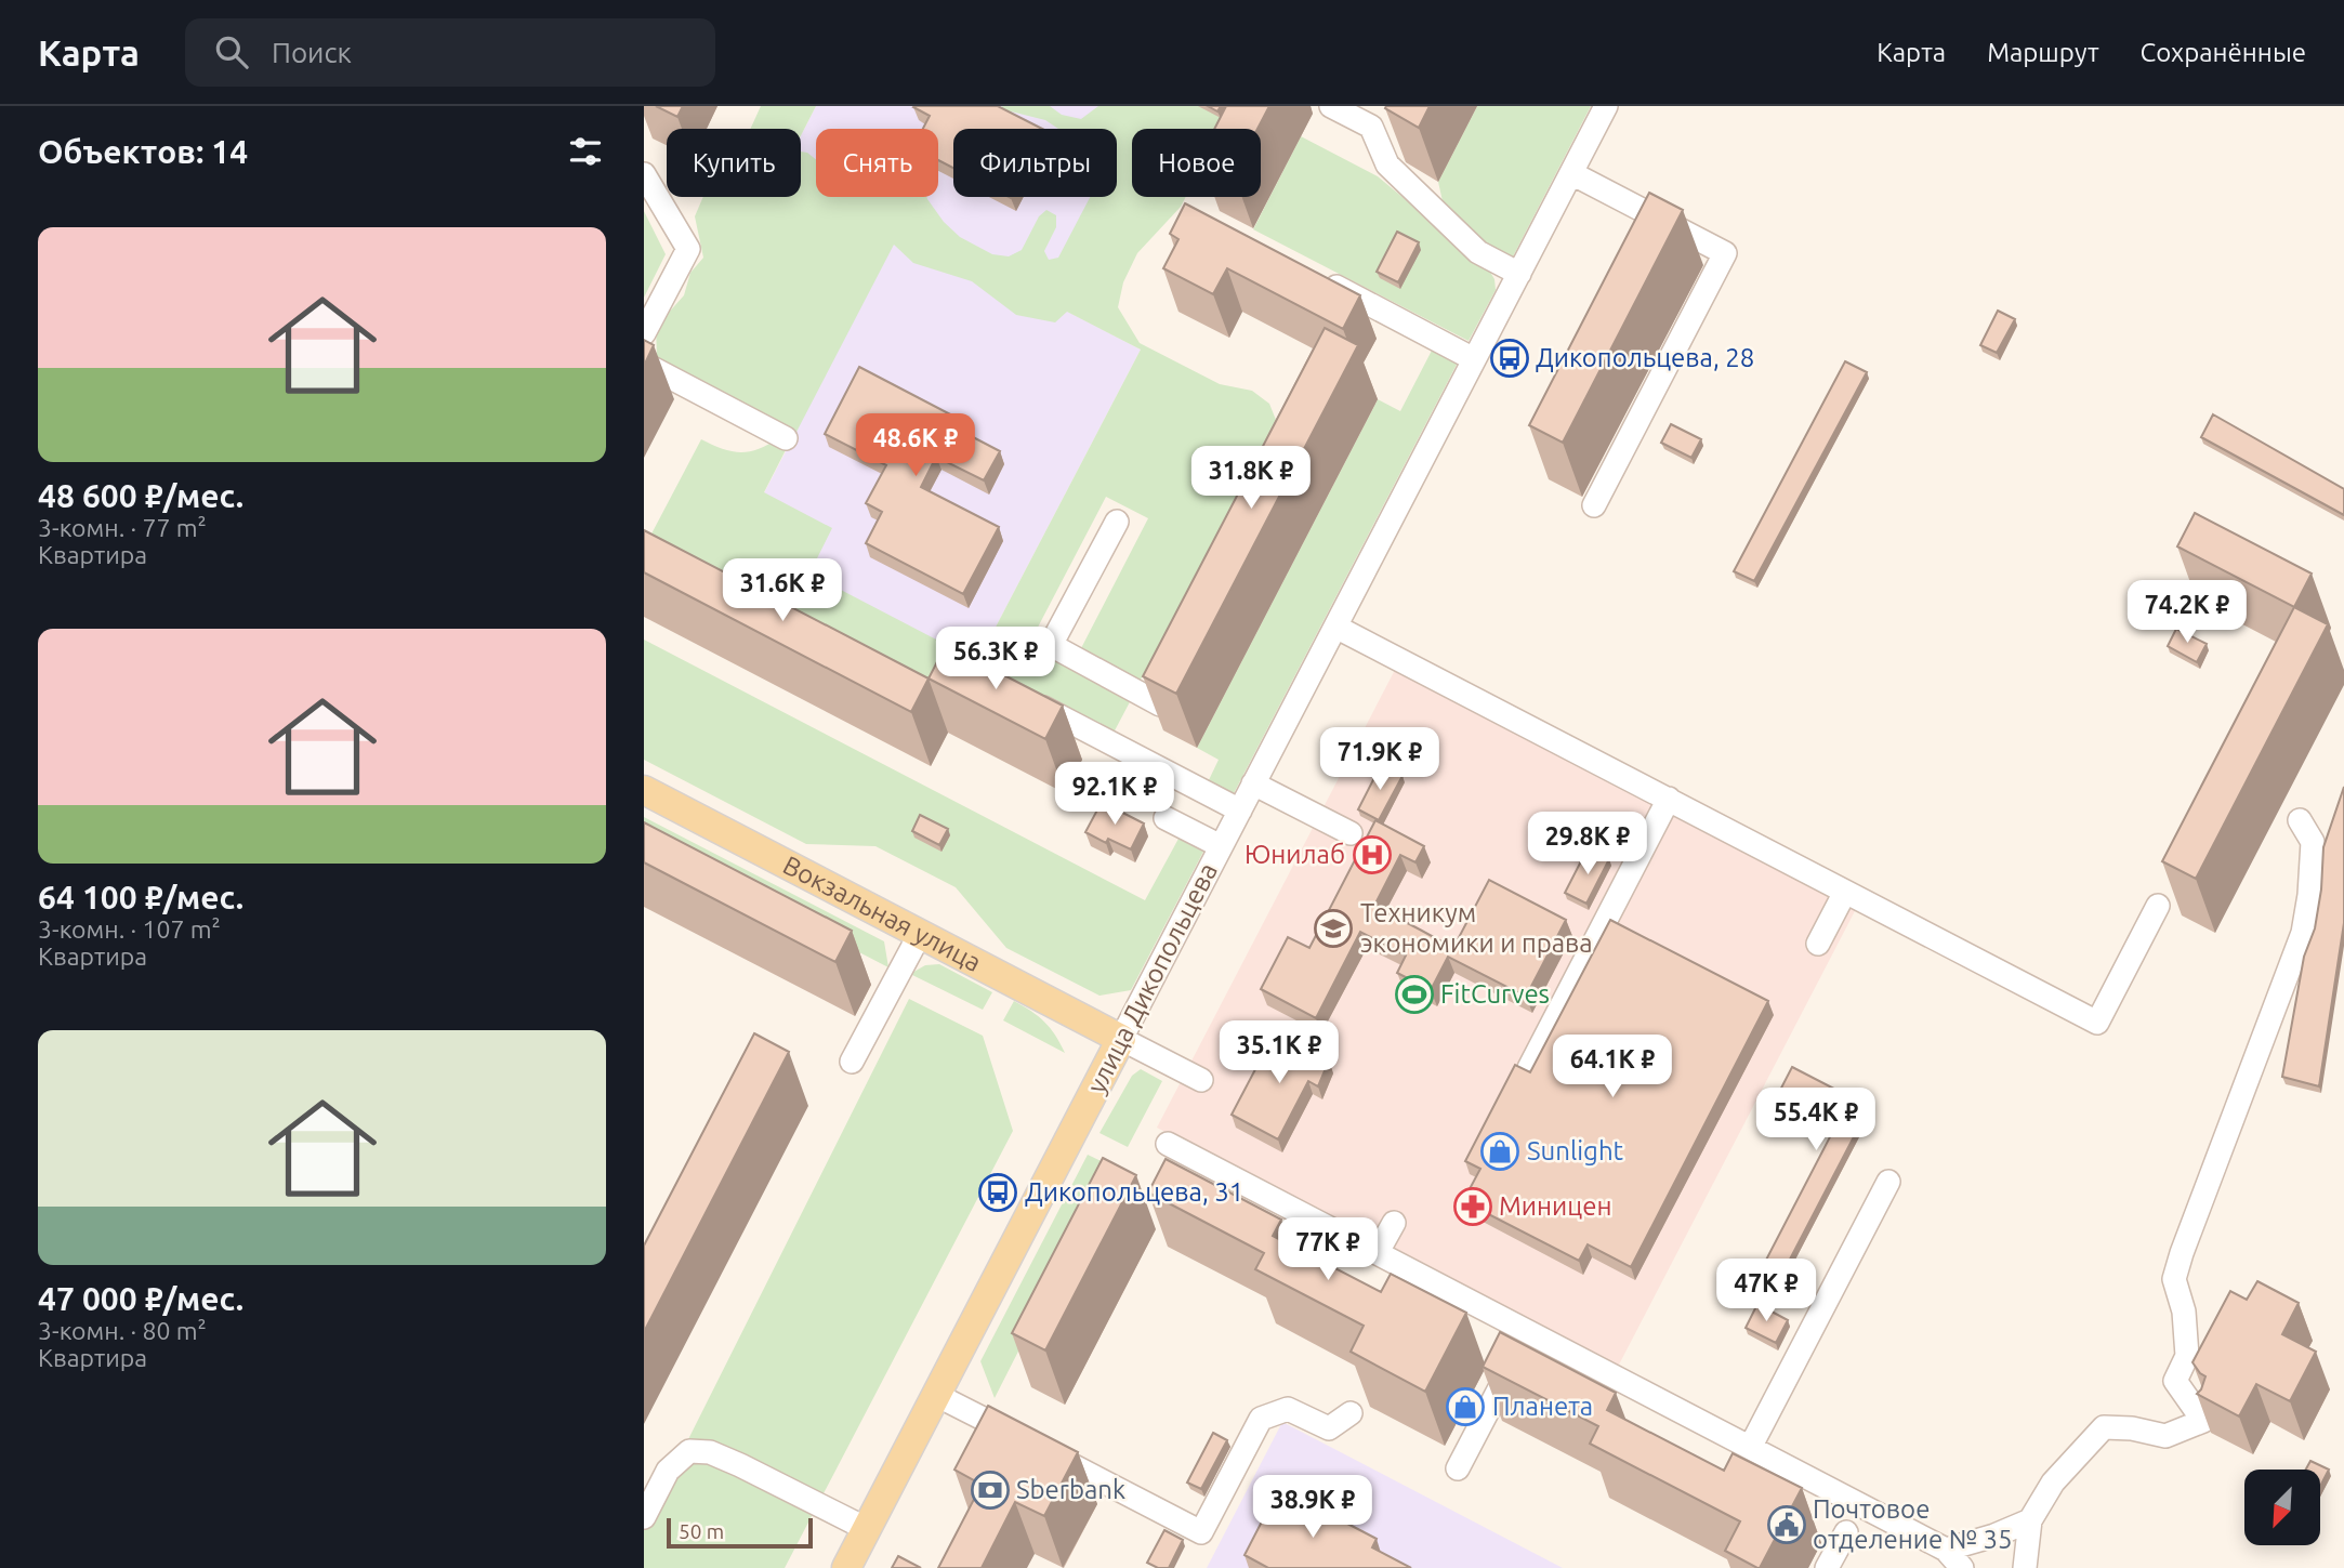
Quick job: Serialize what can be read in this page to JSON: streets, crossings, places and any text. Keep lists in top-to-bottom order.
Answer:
{
  "streets": {
    "main road": ["Вокзальная улица", "улица Дикопольцева"]
  },
  "crossings": [
    ["Вокзальная улица", "улица Дикопольцева"]
  ],
  "places": {
    "bus stop": ["Дикопольцева, 28", "Дикопольцева, 31"],
    "hospital": ["Юнилаб"],
    "school or university": ["Техникум экономики и права"],
    "sports": ["FitCurves"],
    "shop": ["Sunlight", "Планета"],
    "pharmacy": ["Миницен"],
    "bank": ["Sberbank"],
    "public building": ["Почтовое отделение № 35"]
  },
  "scale_bar": "50 m",
  "north": "bottom left",
  "page": {
    "header": "Карта",
    "search": "Поиск",
    "nav": ["Карта", "Маршрут", "Сохранённые"],
    "heading": "Объектов: 14",
    "chip": [
      "Купить",
      "Снять",
      "Фильтры",
      "Новое"
    ],
    "list": [
      {
        "name": "48 600 ₽/мес.",
        "note": "3-комн. · 77 m² · Квартира"
      },
      {
        "name": "64 100 ₽/мес.",
        "note": "3-комн. · 107 m² · Квартира"
      },
      {
        "name": "47 000 ₽/мес.",
        "note": "3-комн. · 80 m² · Квартира"
      }
    ],
    "price": [
      "48.6K ₽",
      "31.8K ₽",
      "31.6K ₽",
      "74.2K ₽",
      "56.3K ₽",
      "71.9K ₽",
      "92.1K ₽",
      "29.8K ₽",
      "35.1K ₽",
      "64.1K ₽",
      "55.4K ₽",
      "77K ₽",
      "47K ₽",
      "38.9K ₽"
    ],
    "scale": "50 m"
  }
}
